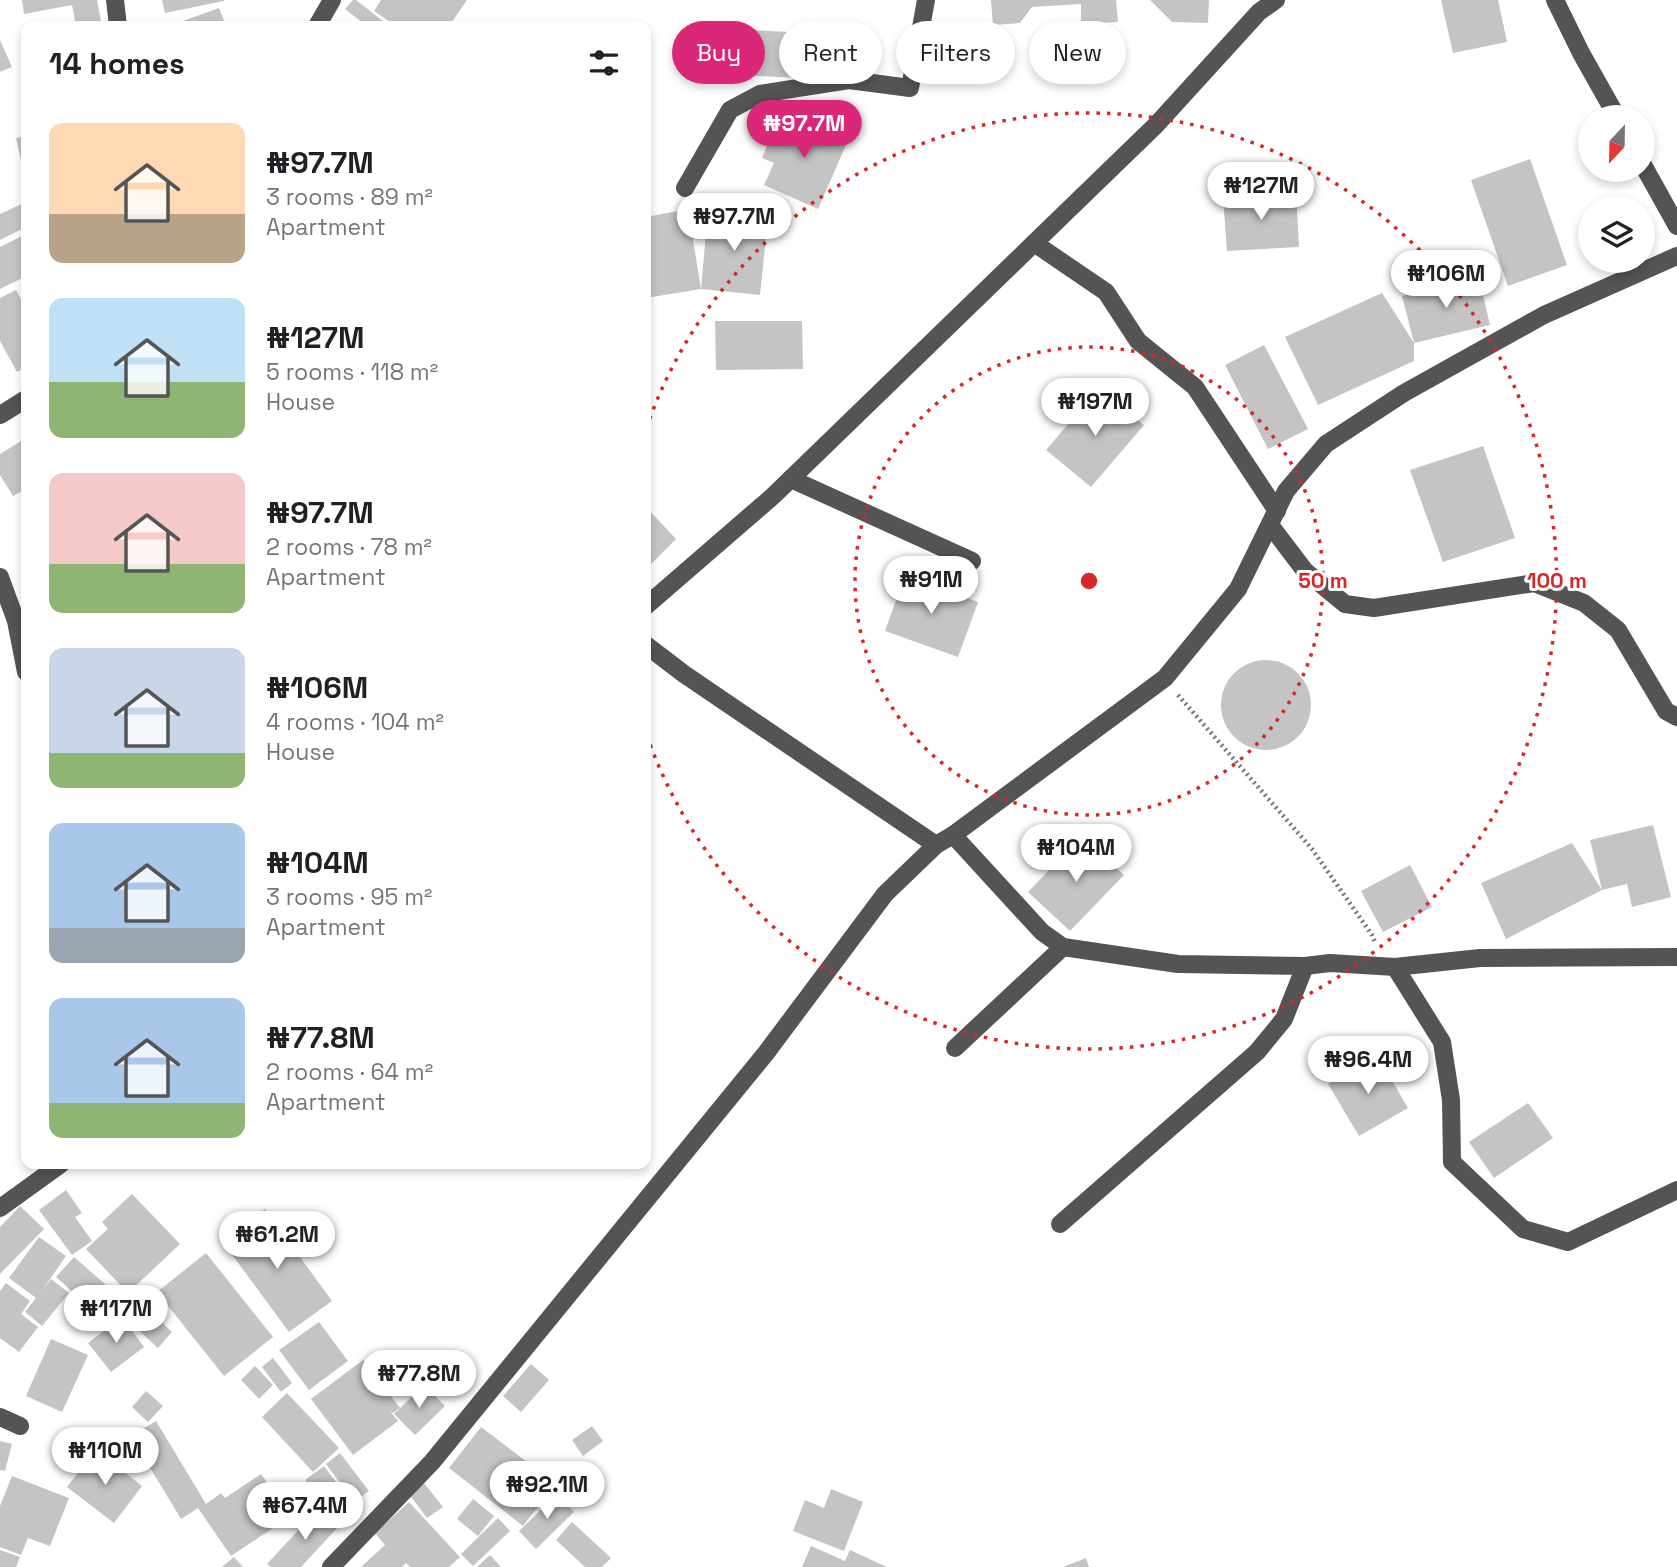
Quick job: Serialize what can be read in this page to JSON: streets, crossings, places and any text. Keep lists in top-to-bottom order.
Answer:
{
  "north": "bottom",
  "page": {
    "chip": [
      "Buy",
      "Rent",
      "Filters",
      "New"
    ],
    "heading": "14 homes",
    "price": [
      "₦97.7M",
      "₦127M",
      "₦97.7M",
      "₦106M",
      "₦197M",
      "₦91M",
      "₦104M",
      "₦96.4M",
      "₦61.2M",
      "₦117M",
      "₦77.8M",
      "₦110M",
      "₦92.1M",
      "₦67.4M"
    ],
    "list": [
      {
        "name": "₦97.7M",
        "note": "3 rooms · 89 m² · Apartment"
      },
      {
        "name": "₦127M",
        "note": "5 rooms · 118 m² · House"
      },
      {
        "name": "₦97.7M",
        "note": "2 rooms · 78 m² · Apartment"
      },
      {
        "name": "₦106M",
        "note": "4 rooms · 104 m² · House"
      },
      {
        "name": "₦104M",
        "note": "3 rooms · 95 m² · Apartment"
      },
      {
        "name": "₦77.8M",
        "note": "2 rooms · 64 m² · Apartment"
      }
    ]
  },
  "rings": ["50 m", "100 m"]
}
